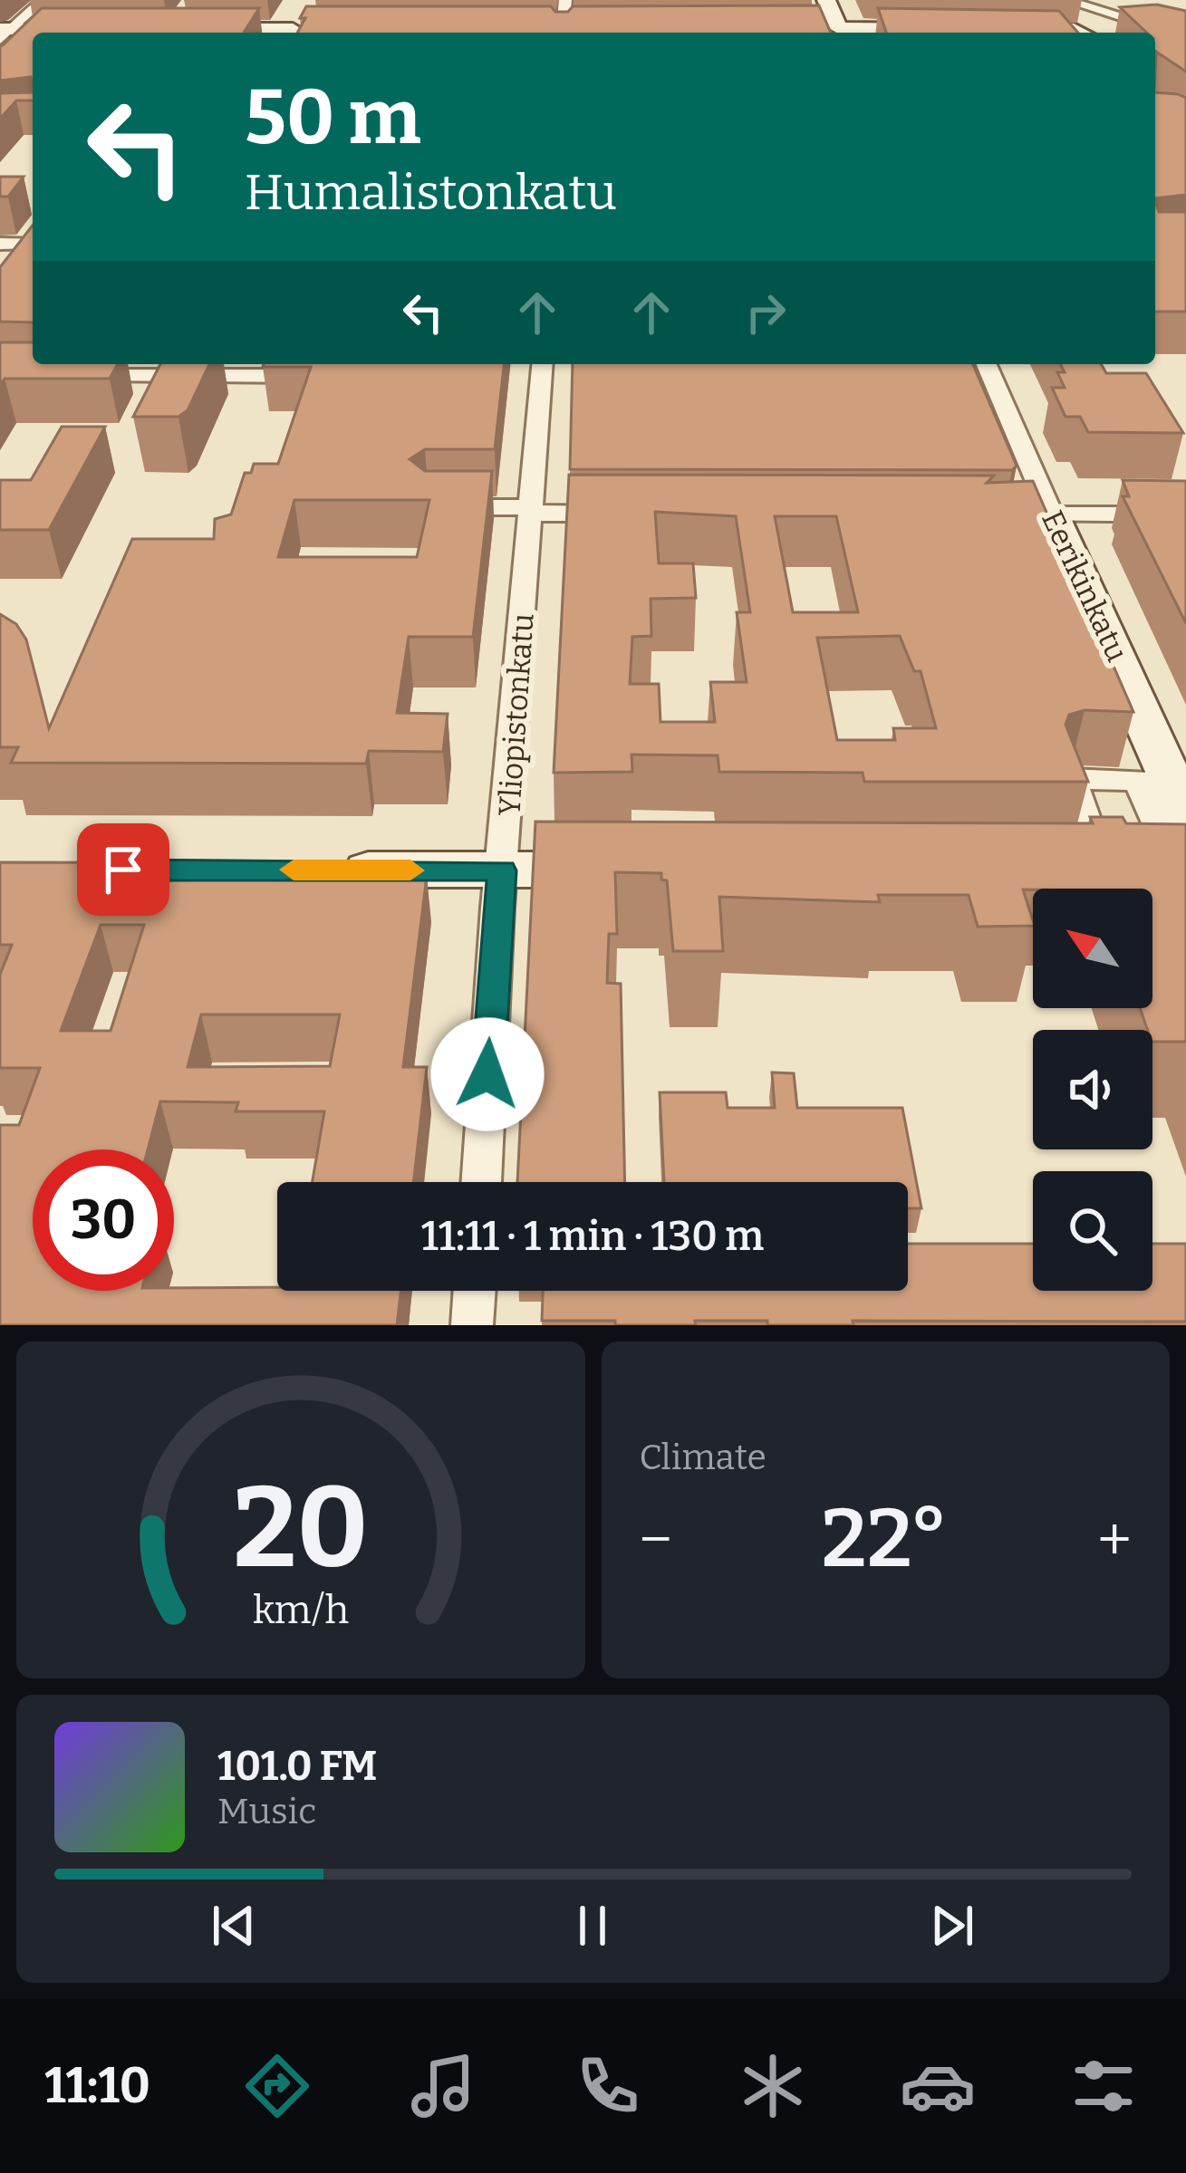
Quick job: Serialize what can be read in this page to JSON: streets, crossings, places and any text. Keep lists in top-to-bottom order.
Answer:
{
  "streets": {
    "street": ["Eerikinkatu", "Yliopistonkatu"]
  },
  "north": "top left",
  "page": {
    "turn": ["50 m", "Humalistonkatu"],
    "limit": "30",
    "trip": "11:11 · 1 min · 130 m",
    "tile": "Climate",
    "heat": ["−", "22°", "+"],
    "song": ["101.0 FM", "Music"],
    "tabs": "11:10",
    "gauge": ["20", "km/h"]
  }
}
